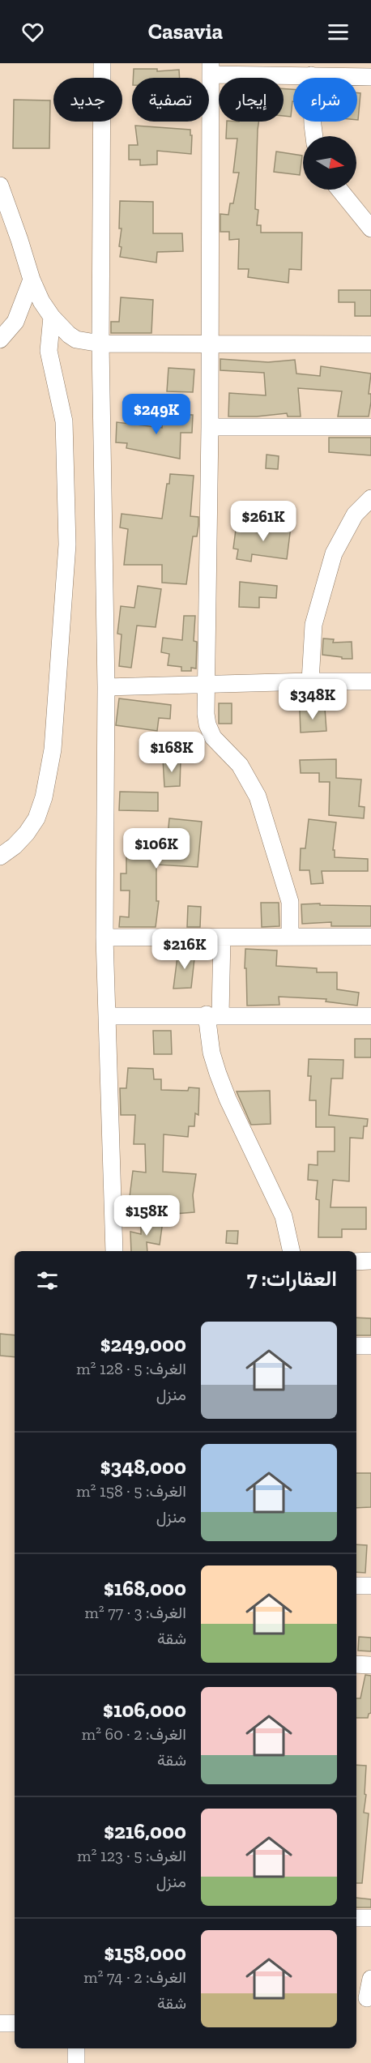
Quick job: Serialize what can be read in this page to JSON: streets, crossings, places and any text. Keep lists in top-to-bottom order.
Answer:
{
  "north": "right",
  "page": {
    "header": "Casavia",
    "chip": [
      "شراء",
      "إيجار",
      "تصفية",
      "جديد"
    ],
    "price": [
      "$249K",
      "$261K",
      "$348K",
      "$168K",
      "$106K",
      "$216K",
      "$158K"
    ],
    "heading": "العقارات: 7",
    "list": [
      {
        "name": "$249,000",
        "note": "الغرف: 5 · 128 m² · منزل"
      },
      {
        "name": "$348,000",
        "note": "الغرف: 5 · 158 m² · منزل"
      },
      {
        "name": "$168,000",
        "note": "الغرف: 3 · 77 m² · شقة"
      },
      {
        "name": "$106,000",
        "note": "الغرف: 2 · 60 m² · شقة"
      },
      {
        "name": "$216,000",
        "note": "الغرف: 5 · 123 m² · منزل"
      },
      {
        "name": "$158,000",
        "note": "الغرف: 2 · 74 m² · شقة"
      }
    ]
  }
}
